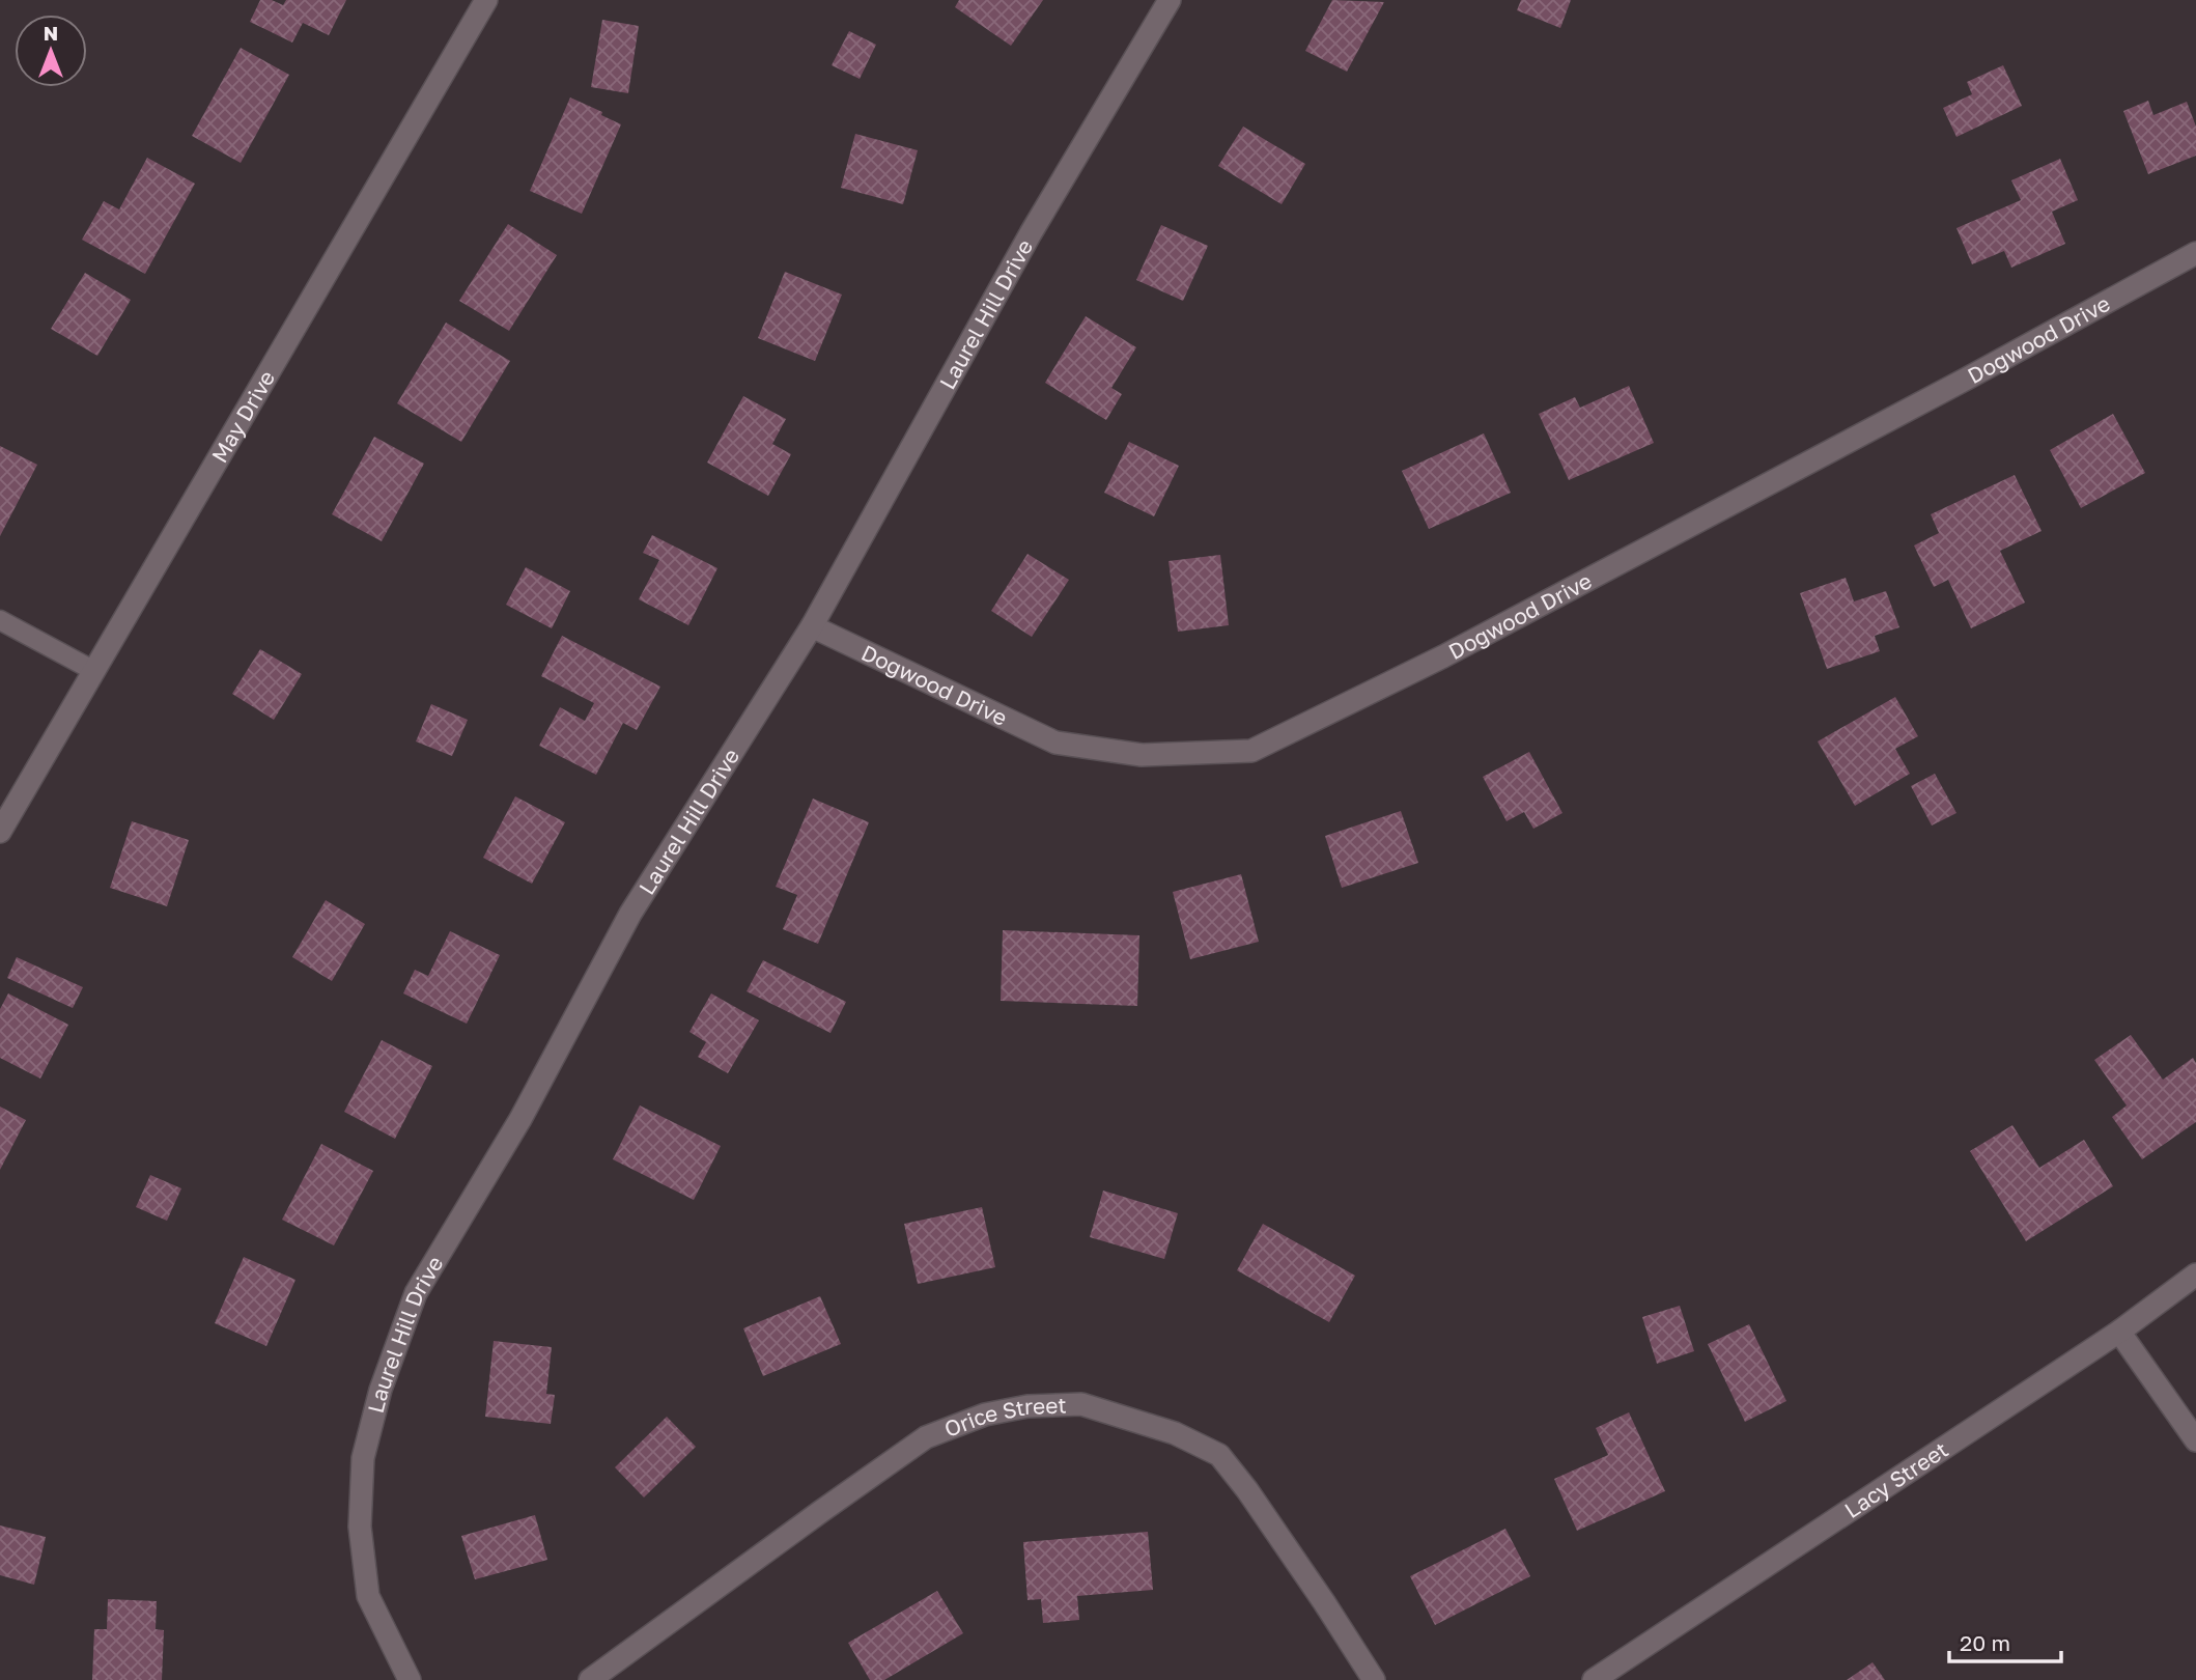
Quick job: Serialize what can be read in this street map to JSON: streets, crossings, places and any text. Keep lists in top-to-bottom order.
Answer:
{
  "streets": {
    "street": [
      "Laurel Hill Drive",
      "Dogwood Drive",
      "May Drive",
      "Orice Street",
      "Lacy Street"
    ]
  },
  "crossings": [
    ["Laurel Hill Drive", "Dogwood Drive"]
  ],
  "scale_bar": "20 m",
  "north": "top"
}
